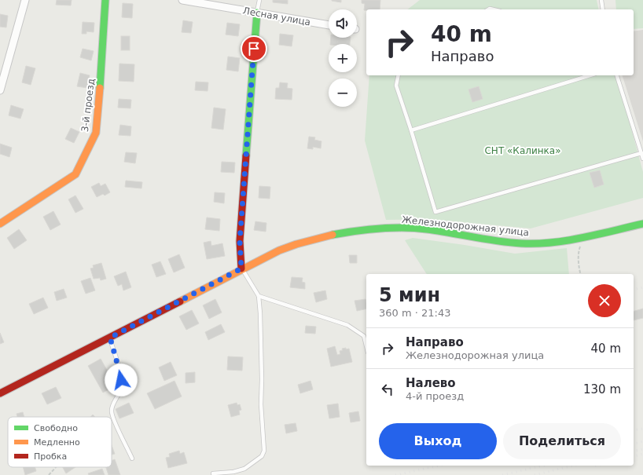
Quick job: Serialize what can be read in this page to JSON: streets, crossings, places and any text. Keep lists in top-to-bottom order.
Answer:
{
  "streets": {
    "street": ["Лесная улица", "3-й проезд", "Железнодорожная улица"]
  },
  "parks": ["СНТ «Калинка»"],
  "legend": ["Свободно", "Медленно", "Пробка"],
  "page": {
    "map_buttons": ["+", "−"],
    "turn": ["40 m", "Направо"],
    "heading": ["5 мин", "360 m · 21:43"],
    "list": [
      {
        "name": "Направо",
        "note": "Железнодорожная улица",
        "value": "40 m"
      },
      {
        "name": "Налево",
        "note": "4-й проезд",
        "value": "130 m"
      }
    ],
    "buttons": ["Выход", "Поделиться"]
  }
}
